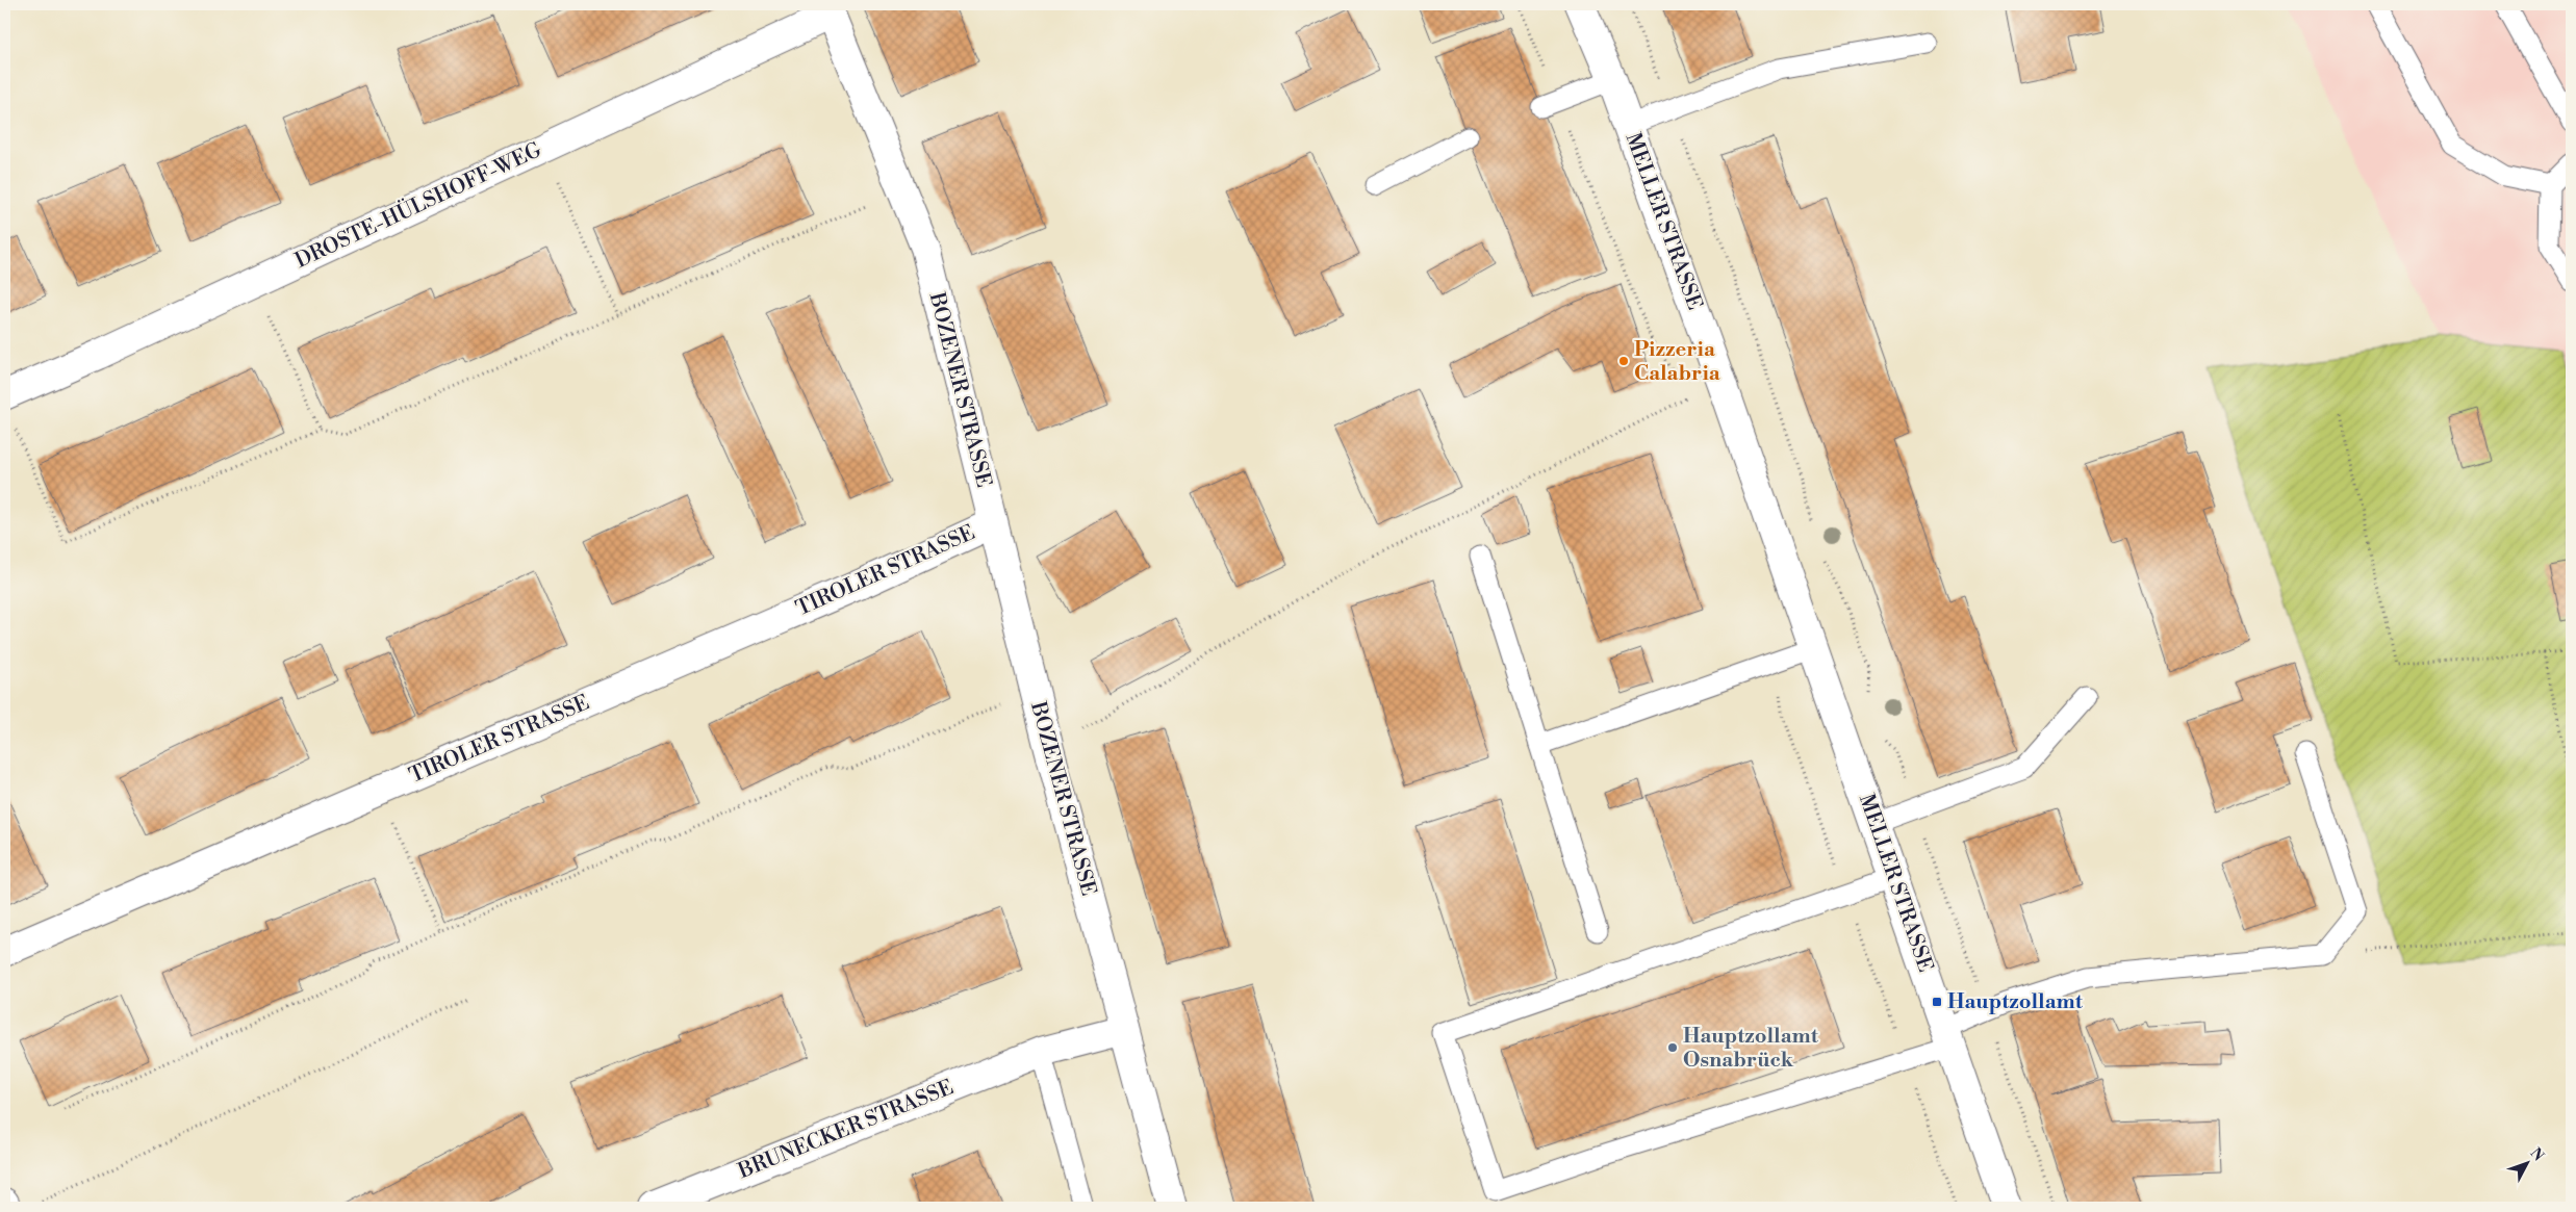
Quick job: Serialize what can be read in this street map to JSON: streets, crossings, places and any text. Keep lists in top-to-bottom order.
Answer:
{
  "streets": {
    "street": [
      "DROSTE-HÜLSHOFF-WEG",
      "MELLER STRASSE",
      "BOZENER STRASSE",
      "TIROLER STRASSE",
      "BRUNECKER STRASSE"
    ]
  },
  "crossings": [
    ["DROSTE-HÜLSHOFF-WEG", "BOZENER STRASSE"],
    ["BOZENER STRASSE", "TIROLER STRASSE"]
  ],
  "places": {
    "other": ["Pizzeria Calabria", "Hauptzollamt Osnabrück"],
    "transit": ["Hauptzollamt"]
  },
  "north": "top right"
}
